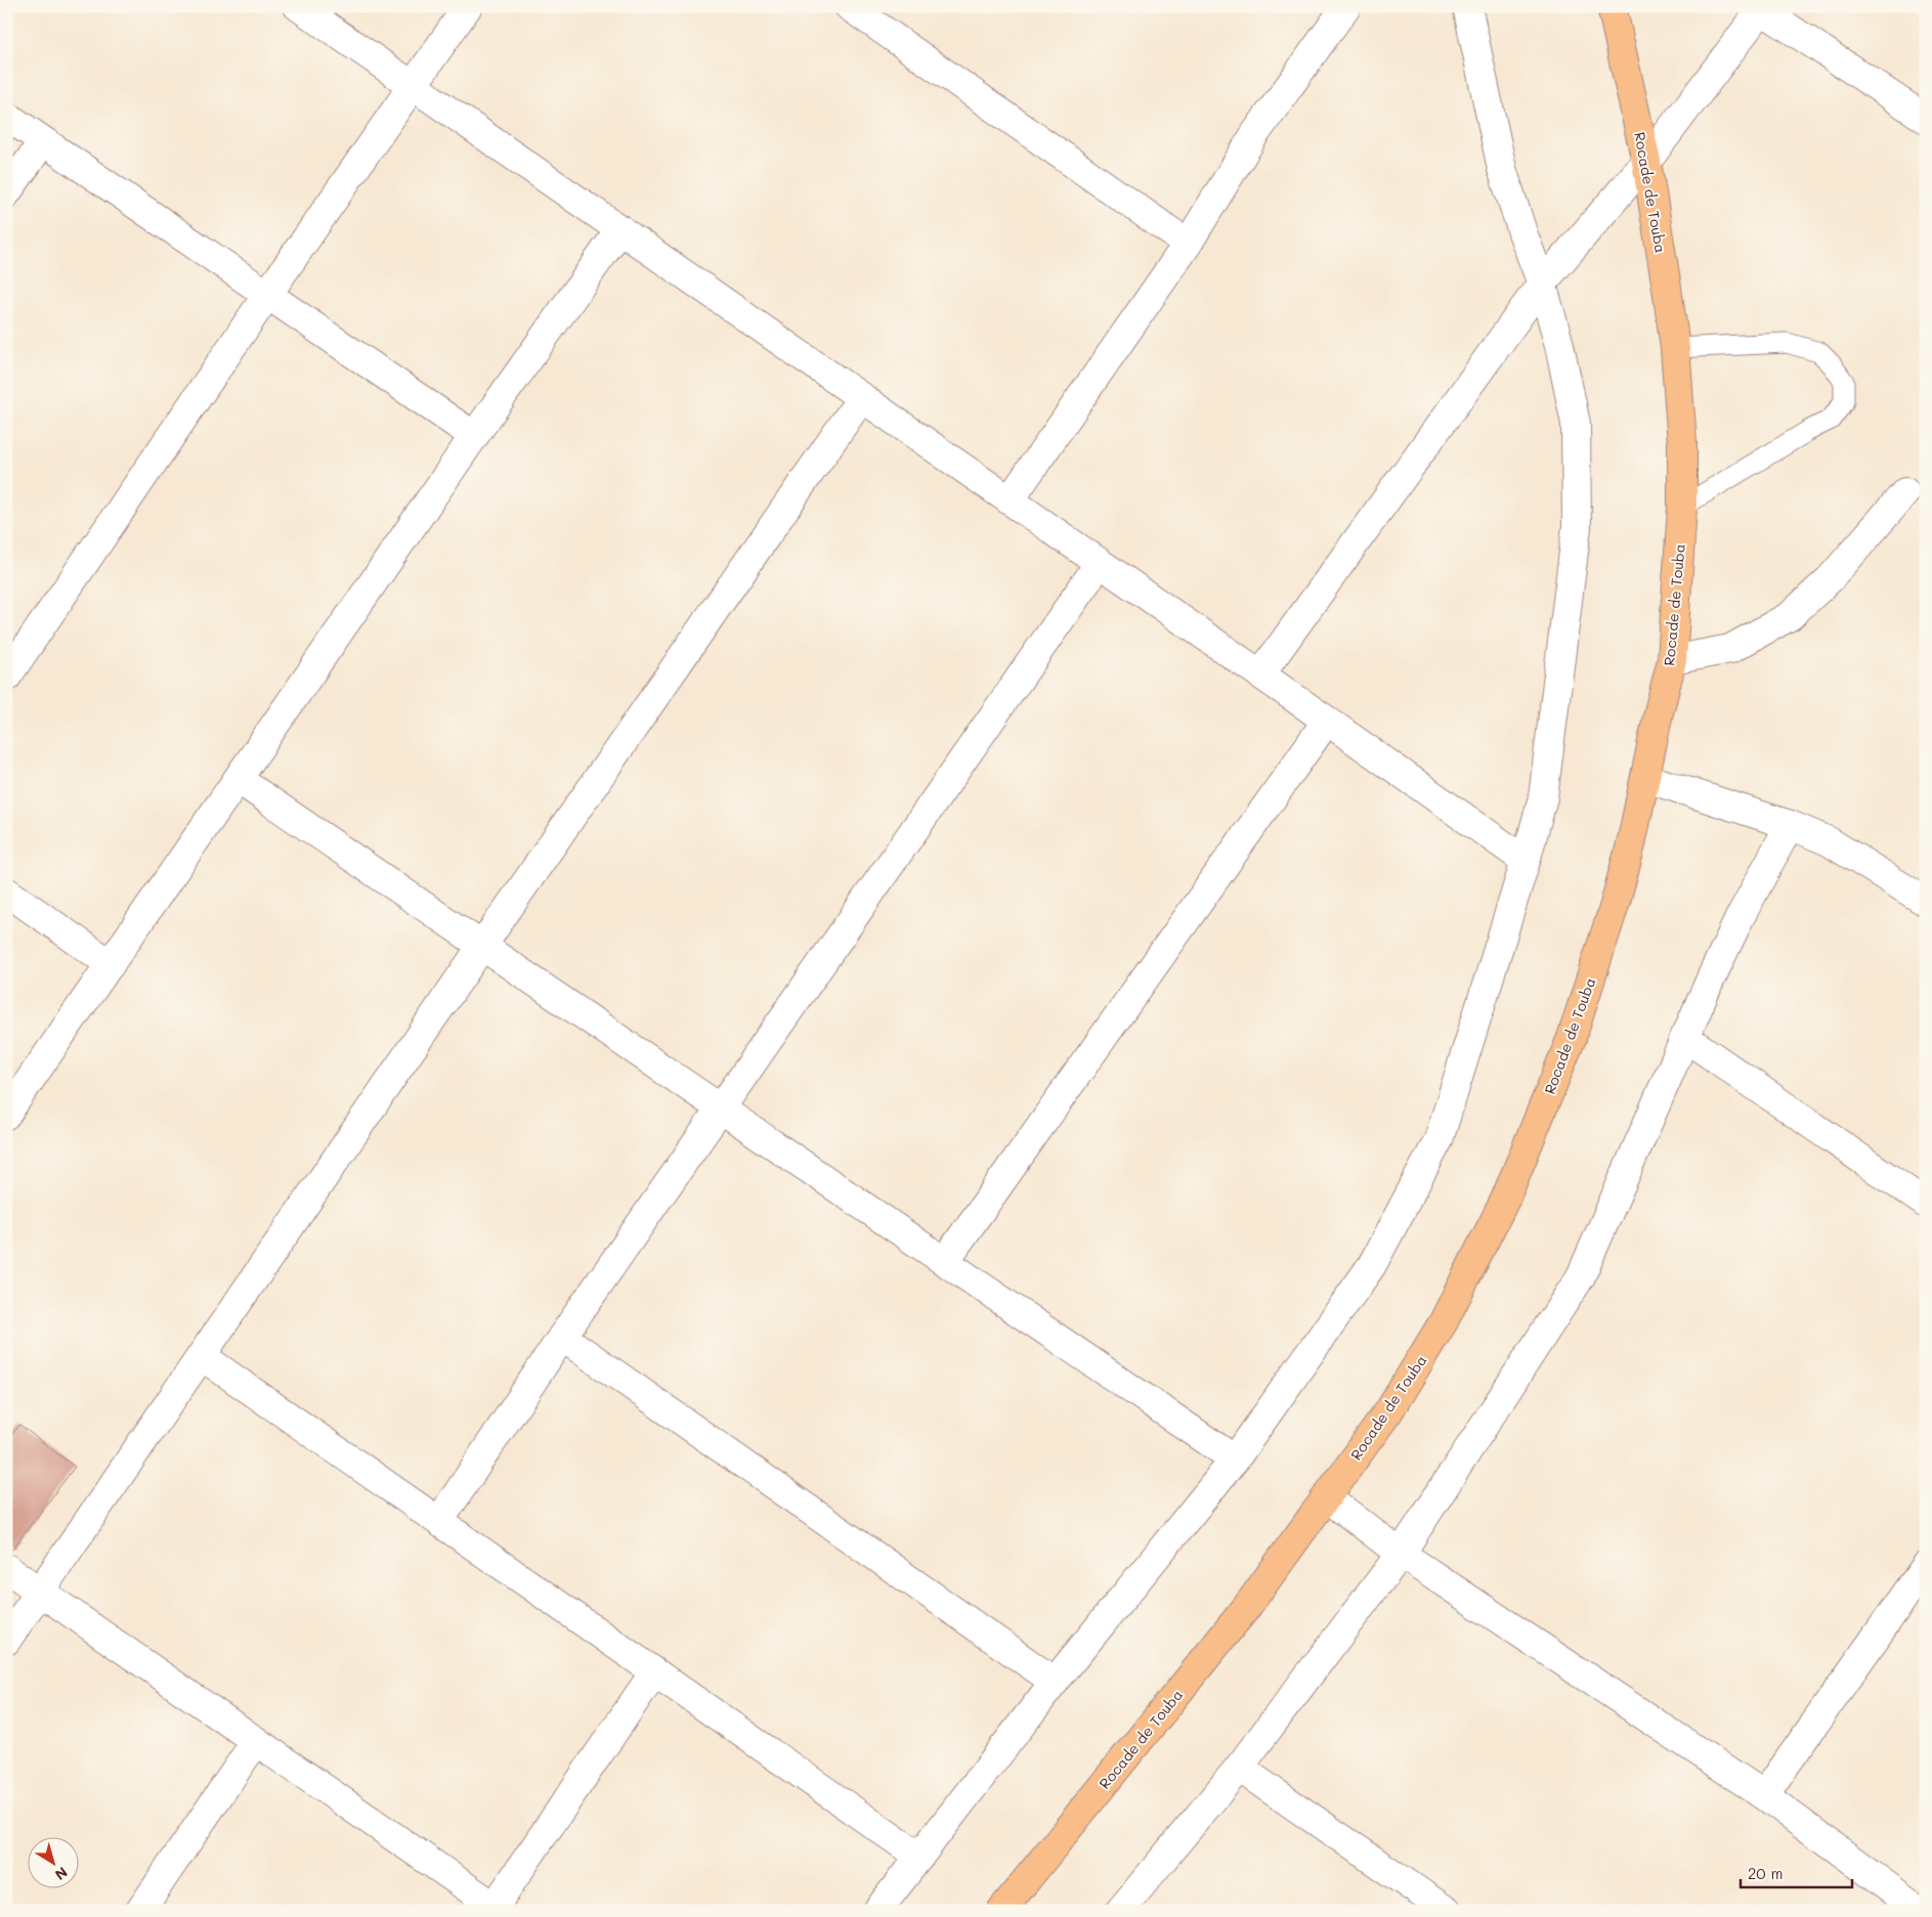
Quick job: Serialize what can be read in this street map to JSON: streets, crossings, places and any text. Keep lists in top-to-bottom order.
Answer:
{
  "streets": {
    "main road": ["Rocade de Touba"]
  },
  "scale_bar": "20 m",
  "north": "bottom right"
}
